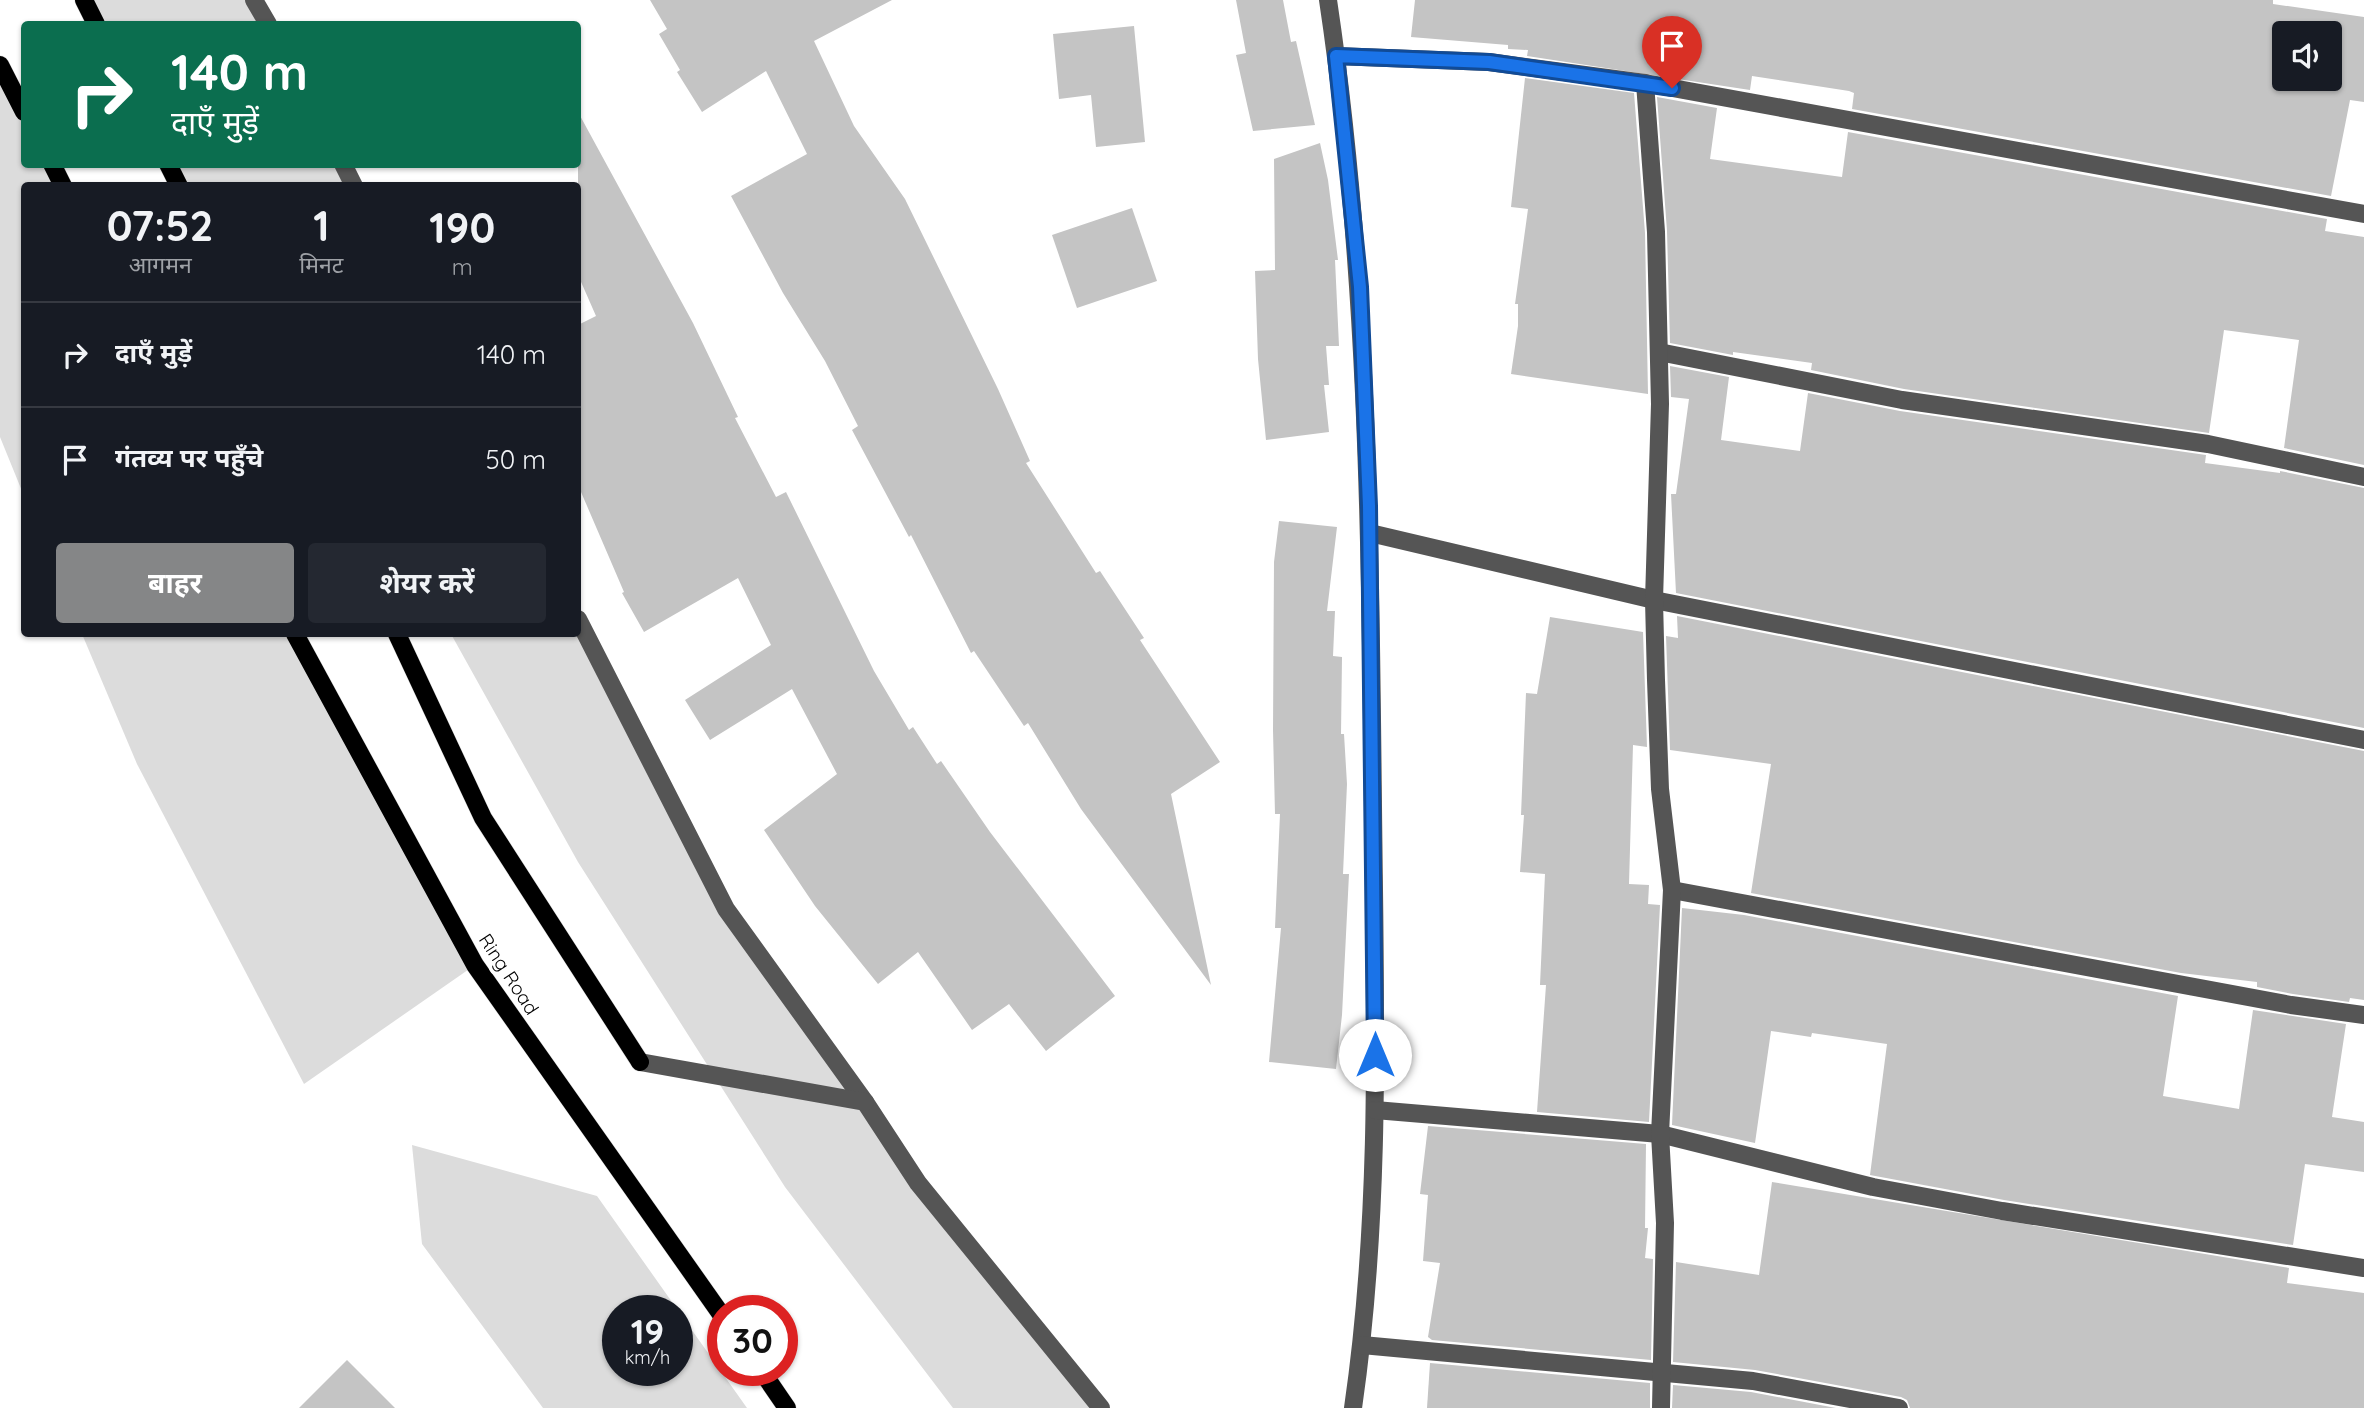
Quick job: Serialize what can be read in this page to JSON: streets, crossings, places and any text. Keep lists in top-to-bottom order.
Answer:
{
  "streets": {
    "main road": ["Ring Road"]
  },
  "page": {
    "turn": ["140 m", "दाएँ मुड़ें"],
    "eta": [
      "07:52",
      "आगमन",
      "1",
      "मिनट",
      "190",
      "m"
    ],
    "list": [
      {
        "name": "दाएँ मुड़ें",
        "value": "140 m"
      },
      {
        "name": "गंतव्य पर पहुँचे",
        "value": "50 m"
      }
    ],
    "buttons": ["बाहर", "शेयर करें"],
    "speed": "19 km/h",
    "limit": "30"
  }
}
